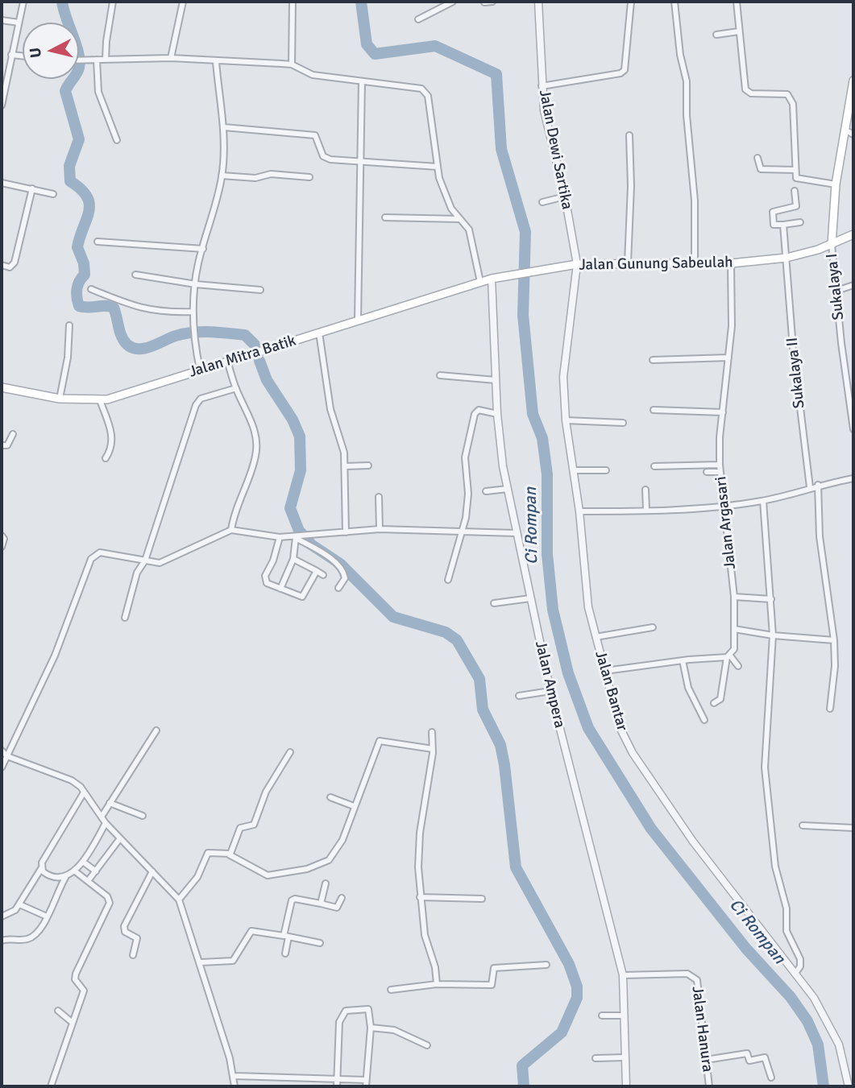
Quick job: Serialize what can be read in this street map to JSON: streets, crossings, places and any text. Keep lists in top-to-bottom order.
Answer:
{
  "streets": {
    "main road": ["Jalan Gunung Sabeulah", "Jalan Mitra Batik"],
    "street": [
      "Jalan Dewi Sartika",
      "Sukalaya I",
      "Sukalaya II",
      "Jalan Argasari",
      "Jalan Ampera",
      "Jalan Bantar",
      "Jalan Hanura"
    ]
  },
  "crossings": [
    ["Jalan Dewi Sartika", "Jalan Gunung Sabeulah"],
    ["Jalan Dewi Sartika", "Jalan Bantar"],
    ["Jalan Gunung Sabeulah", "Sukalaya I"],
    ["Jalan Gunung Sabeulah", "Jalan Mitra Batik"],
    ["Jalan Gunung Sabeulah", "Sukalaya II"],
    ["Jalan Gunung Sabeulah", "Jalan Argasari"],
    ["Jalan Gunung Sabeulah", "Jalan Ampera"],
    ["Jalan Gunung Sabeulah", "Jalan Bantar"],
    ["Jalan Ampera", "Jalan Hanura"]
  ],
  "water": ["Ci Rompan"],
  "north": "left"
}
